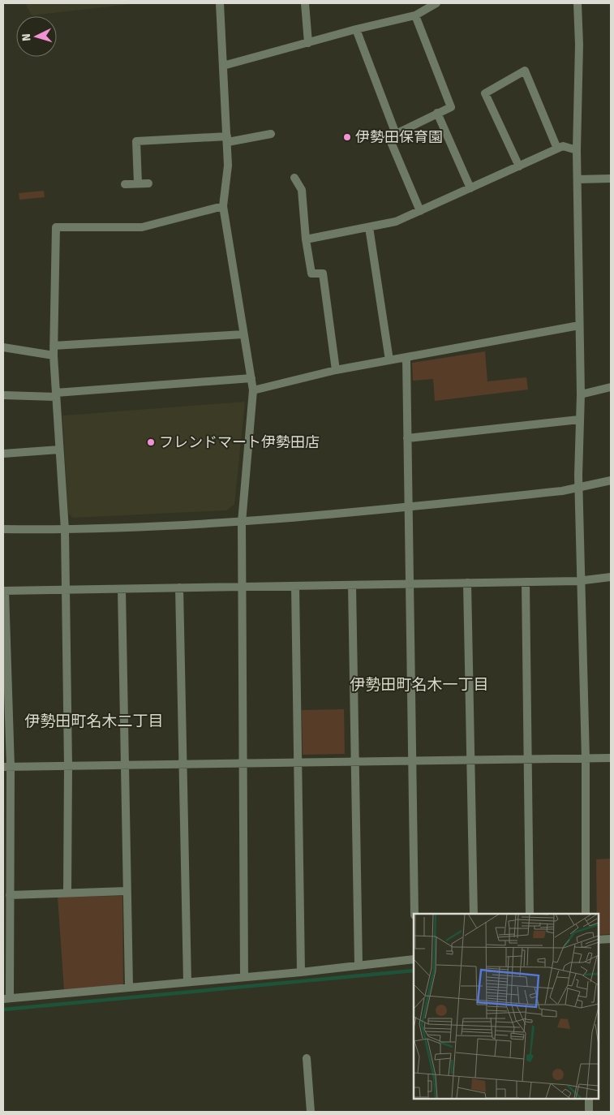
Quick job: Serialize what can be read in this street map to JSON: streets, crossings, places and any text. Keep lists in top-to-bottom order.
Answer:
{
  "districts": ["伊勢田町名木一丁目", "伊勢田町名木二丁目"],
  "places": ["伊勢田保育園", "フレンドマート伊勢田店"],
  "north": "left"
}
